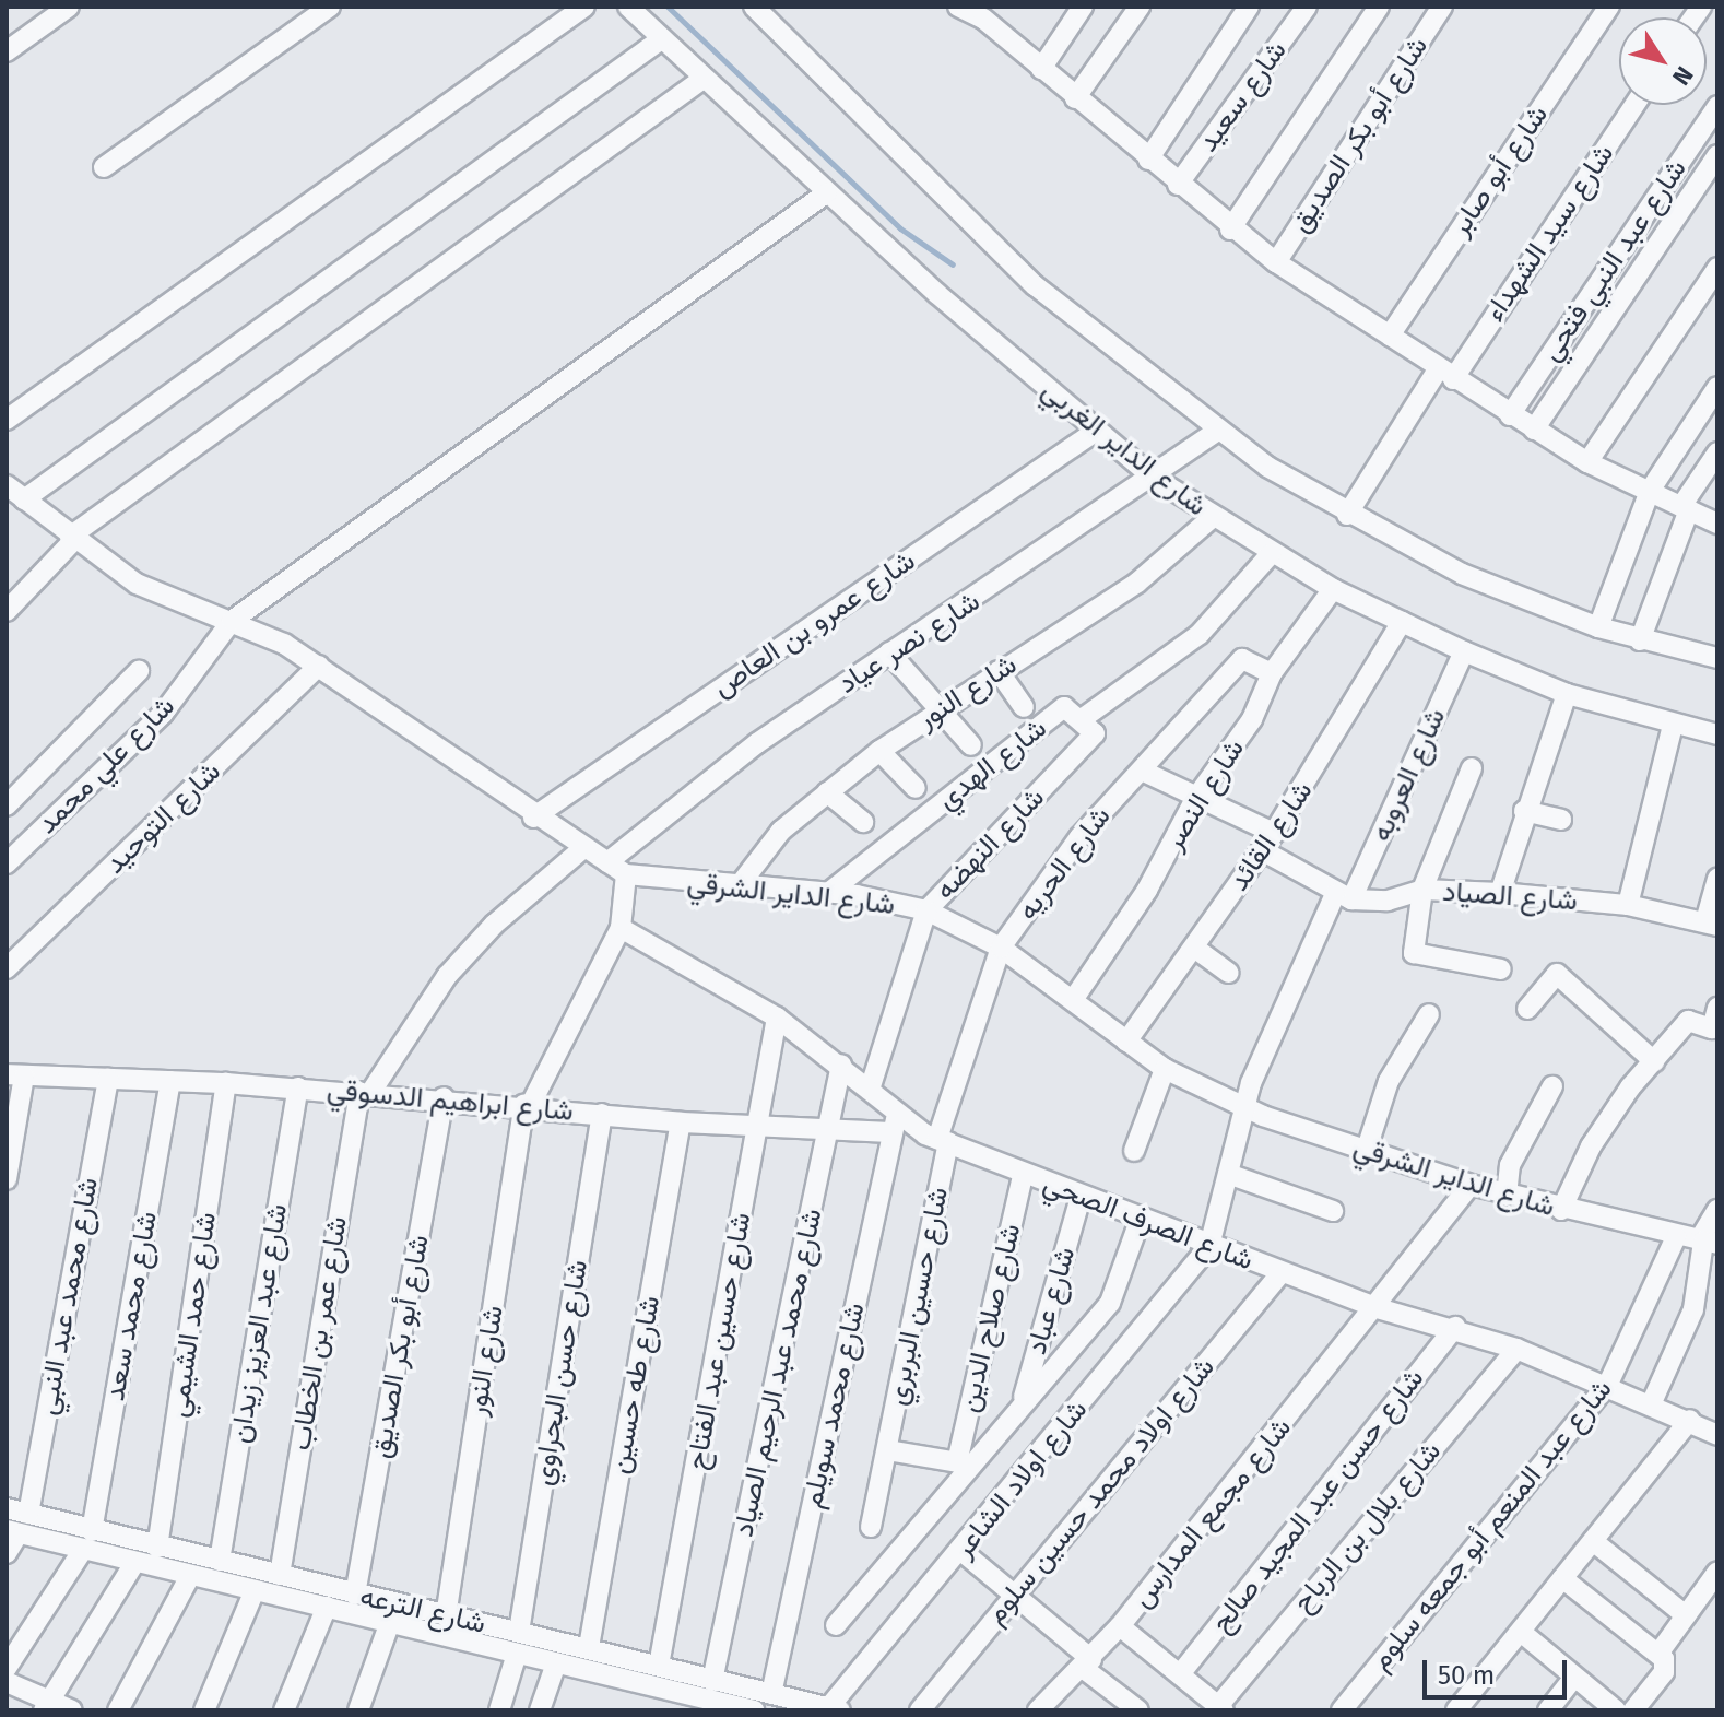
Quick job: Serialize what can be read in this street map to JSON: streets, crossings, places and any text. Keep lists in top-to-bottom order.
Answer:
{
  "streets": {
    "street": [
      "شارع سعيد",
      "شارع أبو بكر الصديق",
      "شارع أبو صابر",
      "شارع سيد الشهداء",
      "شارع عبد النبي فتحي",
      "شارع الداير الغربي",
      "شارع عمرو بن العاص",
      "شارع نصر عياد",
      "شارع النور",
      "شارع الهدي",
      "شارع علي محمد",
      "شارع العروبه",
      "شارع النصر",
      "شارع التوحيد",
      "شارع القائد",
      "شارع النهضه",
      "شارع الحريه",
      "شارع الداير الشرقي",
      "شارع الصياد",
      "شارع ابراهيم الدسوقي",
      "شارع الصرف الصحي",
      "شارع محمد عبد النبي",
      "شارع حسين البربري",
      "شارع عباد",
      "شارع محمد سعد",
      "شارع حمد الشيمي",
      "شارع صلاح الدين",
      "شارع عبد العزيز زيدان",
      "شارع عمر بن الخطاب",
      "شارع حسين عبد الفتاح",
      "شارع حسن البحراوي",
      "شارع محمد عبد الرحيم الصياد",
      "شارع طه حسين",
      "شارع محمد سويلم",
      "شارع اولاد الشاعر",
      "شارع اولاد محمد حسين سلوم",
      "شارع حسن عبد المجيد صالح",
      "شارع مجمع المدارس",
      "شارع عبد المنعم أبو جمعه سلوم",
      "شارع بلال بن الرباح",
      "شارع الترعه"
    ]
  },
  "crossings": [
    ["شارع أبو بكر الصديق", "شارع ابراهيم الدسوقي"],
    ["شارع أبو بكر الصديق", "شارع الترعه"],
    ["شارع الداير الغربي", "شارع عمرو بن العاص"],
    ["شارع الداير الغربي", "شارع نصر عياد"],
    ["شارع الداير الغربي", "شارع النور"],
    ["شارع الداير الغربي", "شارع الهدي"],
    ["شارع الداير الغربي", "شارع علي محمد"],
    ["شارع الداير الغربي", "شارع العروبه"],
    ["شارع الداير الغربي", "شارع النصر"],
    ["شارع الداير الغربي", "شارع القائد"],
    ["شارع عمرو بن العاص", "شارع الداير الشرقي"],
    ["شارع نصر عياد", "شارع الداير الشرقي"],
    ["شارع النور", "شارع الداير الشرقي"],
    ["شارع النور", "شارع ابراهيم الدسوقي"],
    ["شارع النور", "شارع الصرف الصحي"],
    ["شارع النور", "شارع الترعه"],
    ["شارع الهدي", "شارع النهضه"],
    ["شارع الهدي", "شارع الداير الشرقي"],
    ["شارع علي محمد", "شارع الداير الشرقي"],
    ["شارع العروبه", "شارع الداير الشرقي"],
    ["شارع العروبه", "شارع الصياد"],
    ["شارع العروبه", "شارع الصرف الصحي"],
    ["شارع العروبه", "شارع اولاد الشاعر"],
    ["شارع النصر", "شارع الحريه"],
    ["شارع النصر", "شارع الداير الشرقي"],
    ["شارع التوحيد", "شارع الداير الشرقي"],
    ["شارع القائد", "شارع الداير الشرقي"],
    ["شارع النهضه", "شارع الداير الشرقي"],
    ["شارع النهضه", "شارع الصرف الصحي"],
    ["شارع الحريه", "شارع الداير الشرقي"],
    ["شارع الحريه", "شارع الصرف الصحي"],
    ["شارع الحريه", "شارع حسين البربري"],
    ["شارع الداير الشرقي", "شارع مجمع المدارس"],
    ["شارع الداير الشرقي", "شارع عبد المنعم أبو جمعه سلوم"],
    ["شارع ابراهيم الدسوقي", "شارع الصرف الصحي"],
    ["شارع ابراهيم الدسوقي", "شارع محمد عبد النبي"],
    ["شارع ابراهيم الدسوقي", "شارع محمد سعد"],
    ["شارع ابراهيم الدسوقي", "شارع حمد الشيمي"],
    ["شارع ابراهيم الدسوقي", "شارع عبد العزيز زيدان"],
    ["شارع ابراهيم الدسوقي", "شارع عمر بن الخطاب"],
    ["شارع ابراهيم الدسوقي", "شارع حسين عبد الفتاح"],
    ["شارع ابراهيم الدسوقي", "شارع حسن البحراوي"],
    ["شارع ابراهيم الدسوقي", "شارع محمد عبد الرحيم الصياد"],
    ["شارع ابراهيم الدسوقي", "شارع طه حسين"],
    ["شارع ابراهيم الدسوقي", "شارع محمد سويلم"],
    ["شارع الصرف الصحي", "شارع حسين البربري"],
    ["شارع الصرف الصحي", "شارع عباد"],
    ["شارع الصرف الصحي", "شارع صلاح الدين"],
    ["شارع الصرف الصحي", "شارع حسين عبد الفتاح"],
    ["شارع الصرف الصحي", "شارع محمد عبد الرحيم الصياد"],
    ["شارع الصرف الصحي", "شارع محمد سويلم"],
    ["شارع الصرف الصحي", "شارع اولاد الشاعر"],
    ["شارع الصرف الصحي", "شارع اولاد محمد حسين سلوم"],
    ["شارع الصرف الصحي", "شارع حسن عبد المجيد صالح"],
    ["شارع الصرف الصحي", "شارع مجمع المدارس"],
    ["شارع الصرف الصحي", "شارع عبد المنعم أبو جمعه سلوم"],
    ["شارع الصرف الصحي", "شارع بلال بن الرباح"],
    ["شارع محمد عبد النبي", "شارع الترعه"],
    ["شارع محمد سعد", "شارع الترعه"],
    ["شارع حمد الشيمي", "شارع الترعه"],
    ["شارع عبد العزيز زيدان", "شارع الترعه"],
    ["شارع عمر بن الخطاب", "شارع الترعه"],
    ["شارع حسين عبد الفتاح", "شارع الترعه"],
    ["شارع حسن البحراوي", "شارع الترعه"],
    ["شارع محمد عبد الرحيم الصياد", "شارع الترعه"],
    ["شارع طه حسين", "شارع الترعه"],
    ["شارع محمد سويلم", "شارع الترعه"],
    ["شارع اولاد الشاعر", "شارع الترعه"]
  ],
  "scale_bar": "50 m",
  "north": "bottom right"
}
